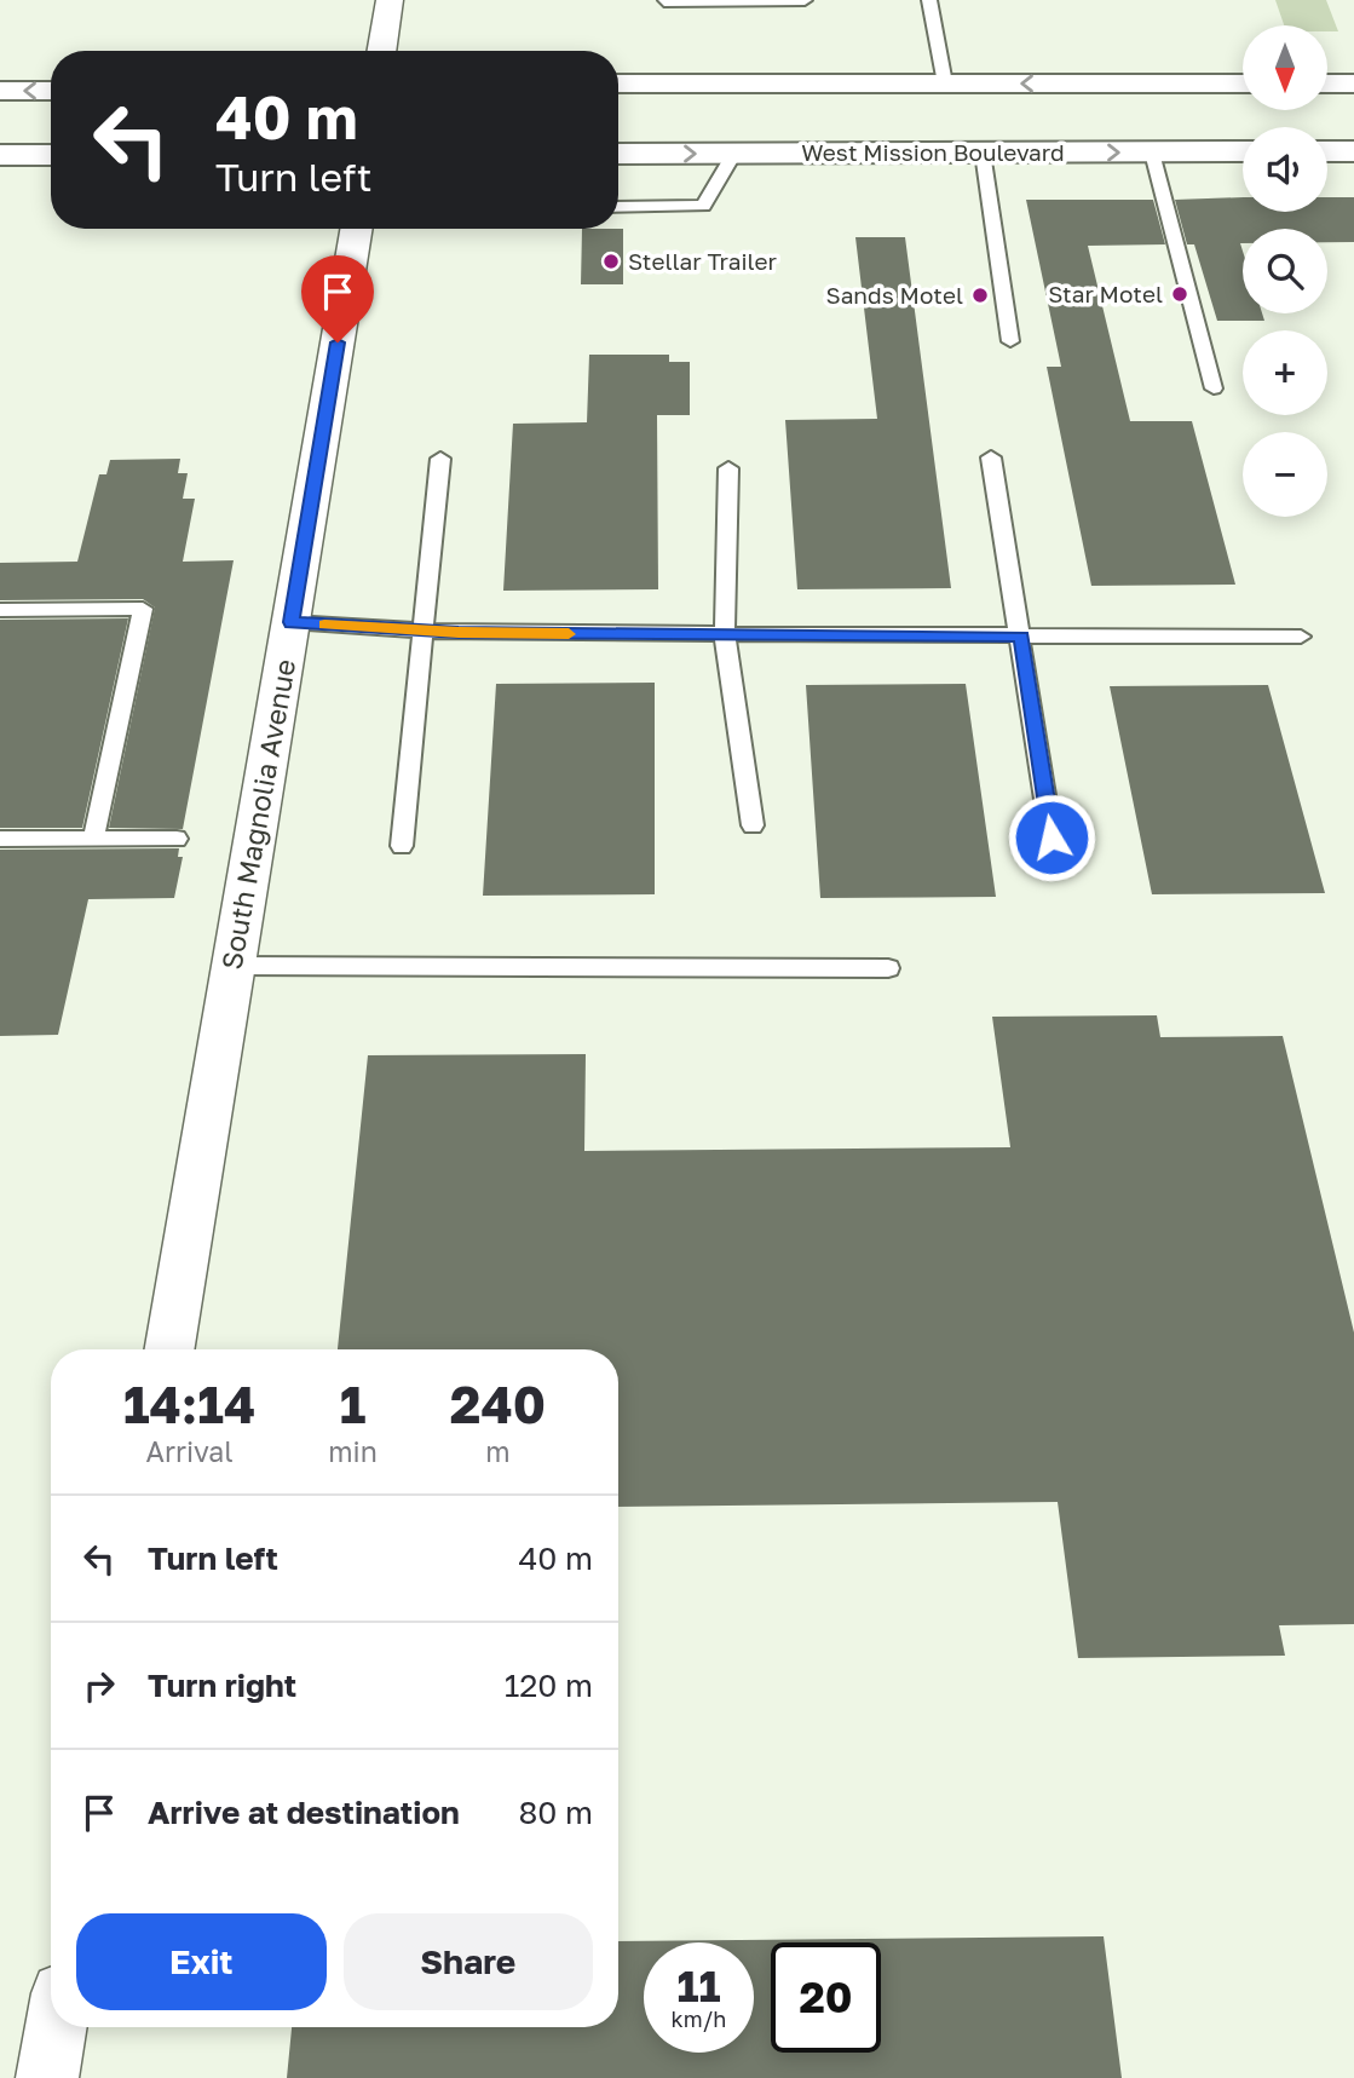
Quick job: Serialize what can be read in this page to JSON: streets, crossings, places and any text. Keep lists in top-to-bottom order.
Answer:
{
  "streets": {
    "main road": ["West Mission Boulevard"],
    "street": ["South Magnolia Avenue"]
  },
  "places": ["Stellar Trailer", "Star Motel", "Sands Motel"],
  "north": "bottom",
  "page": {
    "map_buttons": ["+", "−"],
    "turn": ["40 m", "Turn left"],
    "eta": [
      "14:14",
      "Arrival",
      "1",
      "min",
      "240",
      "m"
    ],
    "list": [
      {
        "name": "Turn left",
        "value": "40 m"
      },
      {
        "name": "Turn right",
        "value": "120 m"
      },
      {
        "name": "Arrive at destination",
        "value": "80 m"
      }
    ],
    "buttons": ["Exit", "Share"],
    "speed": "11 km/h",
    "limit": "20"
  }
}
